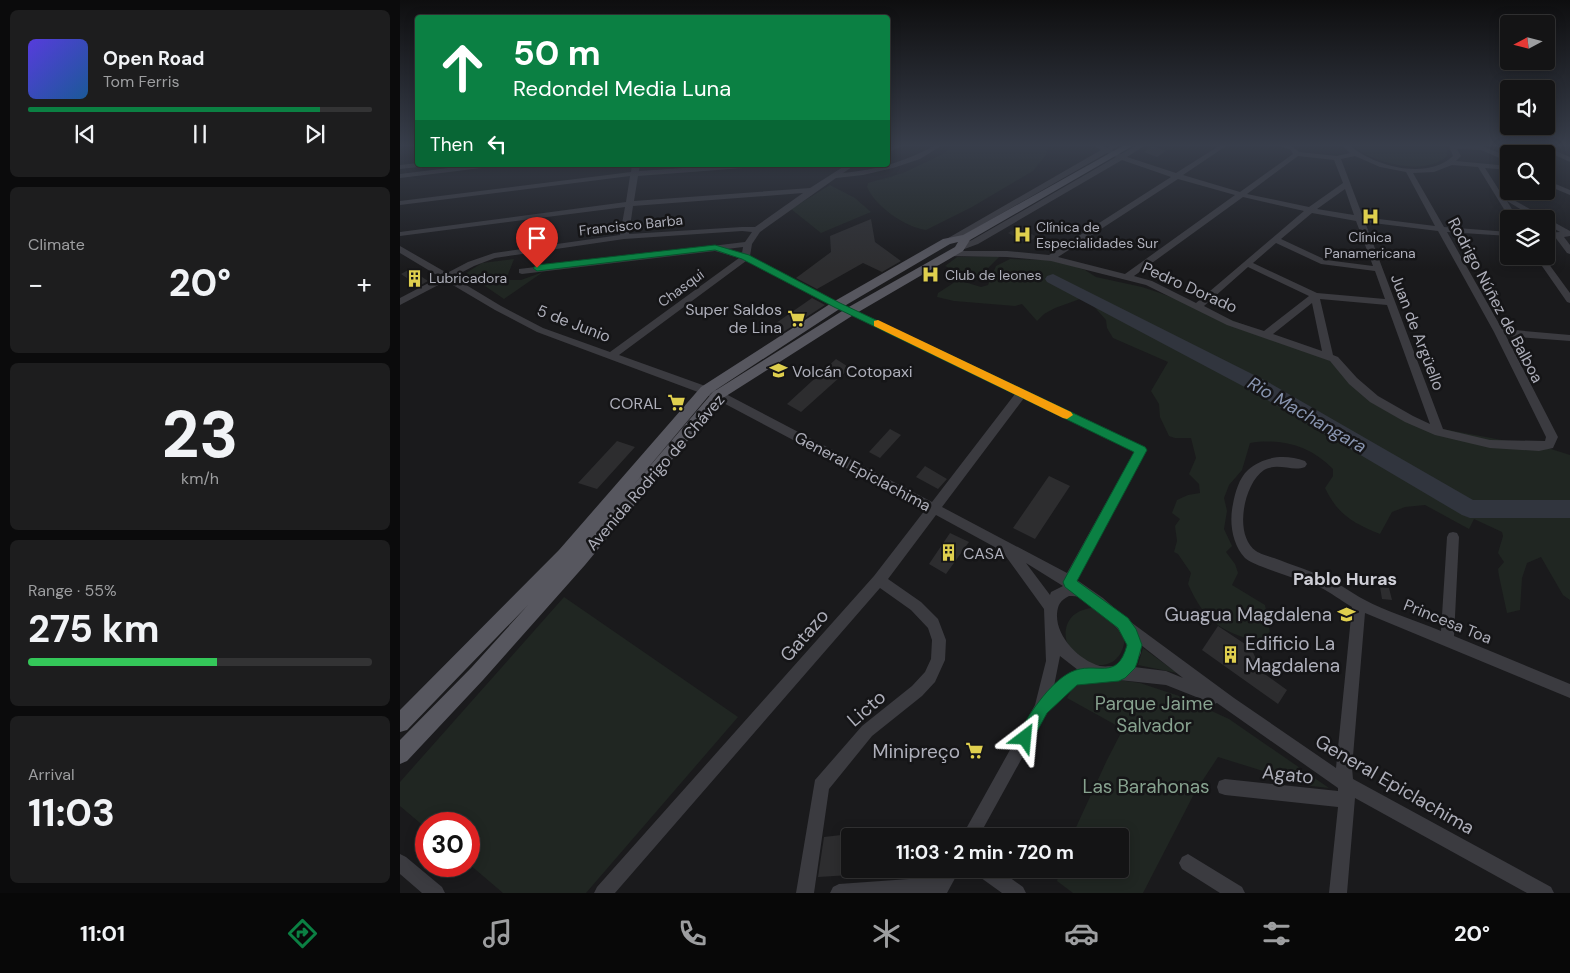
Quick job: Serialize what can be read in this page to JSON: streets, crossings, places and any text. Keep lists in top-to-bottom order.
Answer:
{
  "streets": {
    "main road": ["Avenida Rodrigo de Chávez"],
    "street": [
      "Francisco Barba",
      "Pedro Dorado",
      "Chasqui",
      "Rodrigo Núñez de Balboa",
      "5 de Junio",
      "Juan de Argüello",
      "General Epiclachima",
      "Princesa Toa",
      "Gatazo",
      "Licto",
      "Agato"
    ]
  },
  "crossings": [
    ["Francisco Barba", "5 de Junio"],
    ["Pedro Dorado", "Rodrigo Núñez de Balboa"],
    ["Pedro Dorado", "Juan de Argüello"],
    ["Pedro Dorado", "Avenida Rodrigo de Chávez"],
    ["Chasqui", "5 de Junio"],
    ["5 de Junio", "General Epiclachima"],
    ["5 de Junio", "Avenida Rodrigo de Chávez"],
    ["General Epiclachima", "Avenida Rodrigo de Chávez"],
    ["General Epiclachima", "Gatazo"],
    ["Gatazo", "Licto"]
  ],
  "districts": ["Pablo Huras"],
  "water": ["Rio Machangara"],
  "parks": ["Parque Jaime Salvador", "Las Barahonas"],
  "places": {
    "hospital": ["Clínica Panamericana", "Clínica de Especialidades Sur", "Club de leones"],
    "building": ["Lubricadora", "CASA", "Edificio La Magdalena"],
    "supermarket": ["Super Saldos de Lina", "CORAL", "Minipreço"],
    "school or university": ["Volcán Cotopaxi", "Guagua Magdalena"]
  },
  "north": "left",
  "page": {
    "turn": ["50 m", "Redondel Media Luna"],
    "song": ["Open Road", "Tom Ferris"],
    "then": "Then",
    "tile": [
      "Climate",
      ["23", "km/h"],
      ["Range · 55%", "275 km"],
      ["Arrival", "11:03"]
    ],
    "heat": ["−", "20°", "+"],
    "limit": "30",
    "trip": "11:03 · 2 min · 720 m",
    "tabs": ["11:01", "20°"]
  }
}
